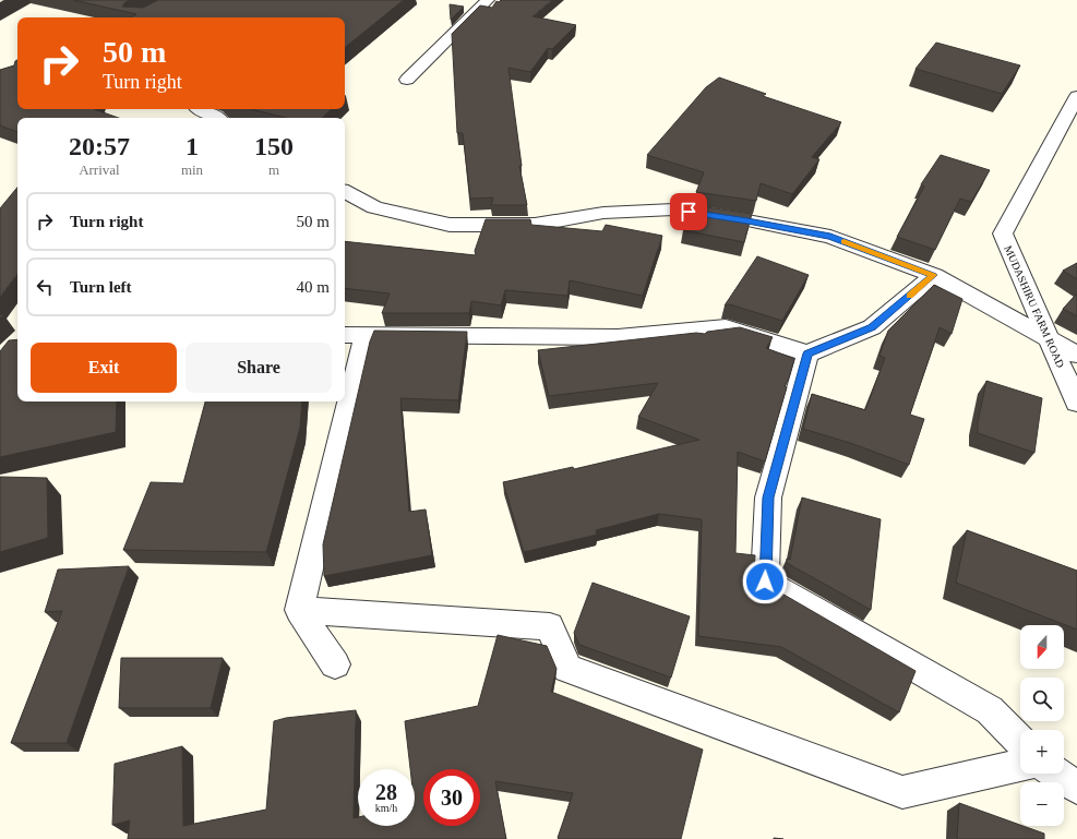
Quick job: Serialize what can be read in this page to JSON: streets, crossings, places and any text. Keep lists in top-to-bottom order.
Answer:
{
  "streets": {
    "street": ["MUDASHIRU FARM ROAD"]
  },
  "north": "bottom",
  "page": {
    "turn": ["50 m", "Turn right"],
    "eta": [
      "20:57",
      "Arrival",
      "1",
      "min",
      "150",
      "m"
    ],
    "list": [
      {
        "name": "Turn right",
        "value": "50 m"
      },
      {
        "name": "Turn left",
        "value": "40 m"
      }
    ],
    "buttons": ["Exit", "Share"],
    "map_buttons": ["+", "−"],
    "speed": "28 km/h",
    "limit": "30"
  }
}
